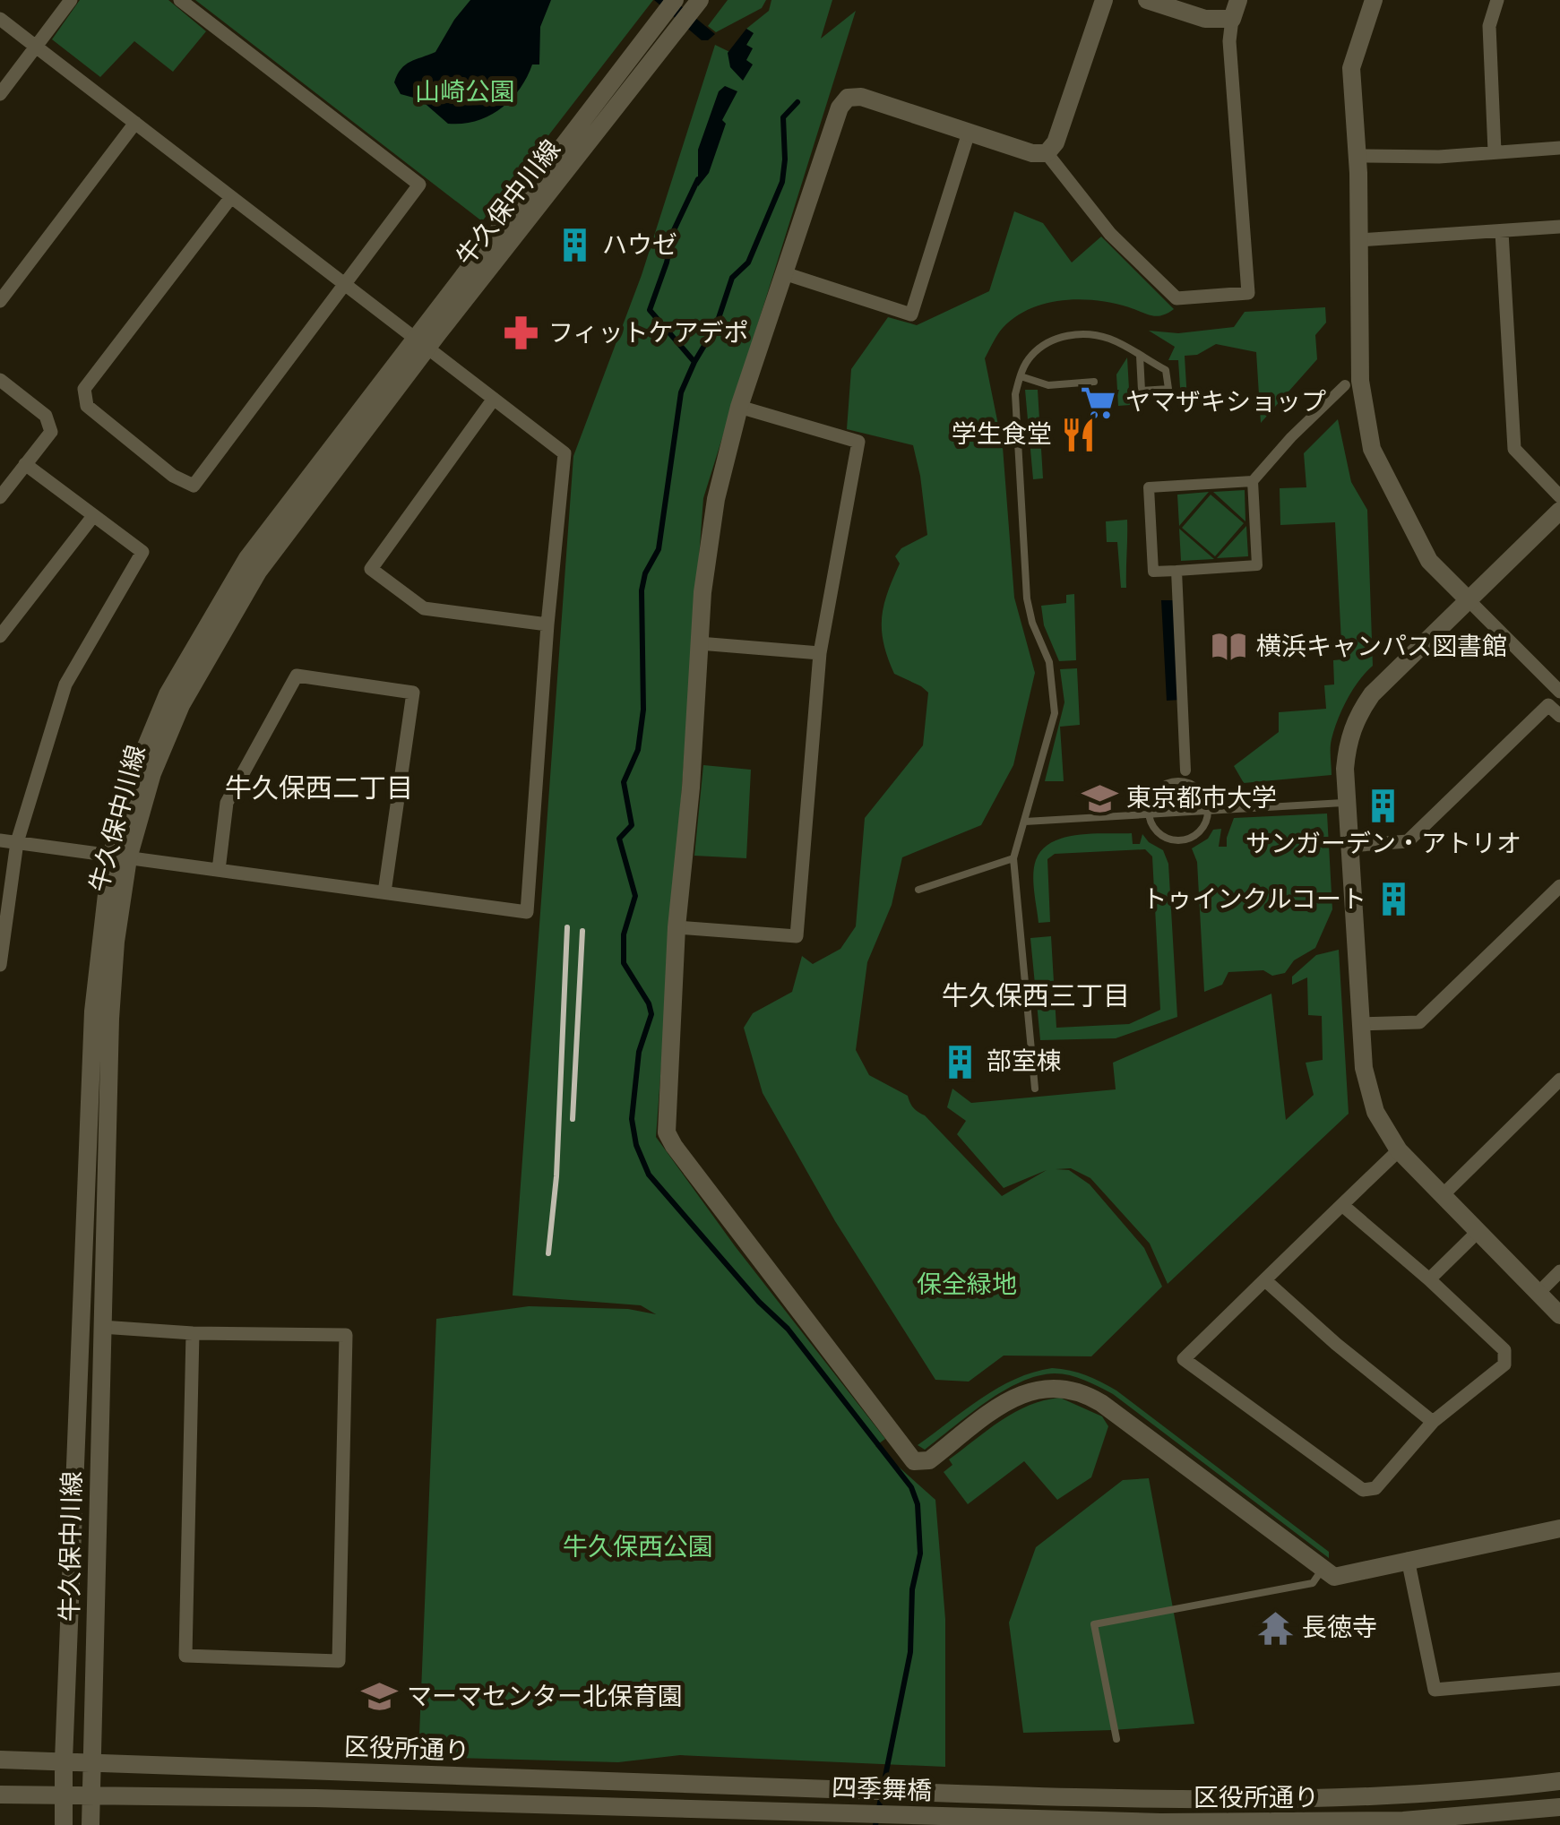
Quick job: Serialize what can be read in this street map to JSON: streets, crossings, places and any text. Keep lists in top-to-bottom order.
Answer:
{
  "streets": {
    "street": ["牛久保中川線", "区役所通り", "四季舞橋"]
  },
  "crossings": [
    ["牛久保中川線", "区役所通り"],
    ["区役所通り", "四季舞橋"]
  ],
  "districts": ["牛久保西二丁目", "牛久保西三丁目"],
  "parks": ["山崎公園", "保全緑地", "牛久保西公園"],
  "places": {
    "building": [
      "ハウゼ",
      "サンガーデン・アトリオ",
      "トゥインクルコート",
      "部室棟"
    ],
    "pharmacy": ["フィットケアデポ"],
    "supermarket": ["ヤマザキショップ"],
    "restaurant": ["学生食堂"],
    "library": ["横浜キャンパス図書館"],
    "school or university": ["東京都市大学", "マーマセンター北保育園"],
    "temple": ["長徳寺"]
  }
}
